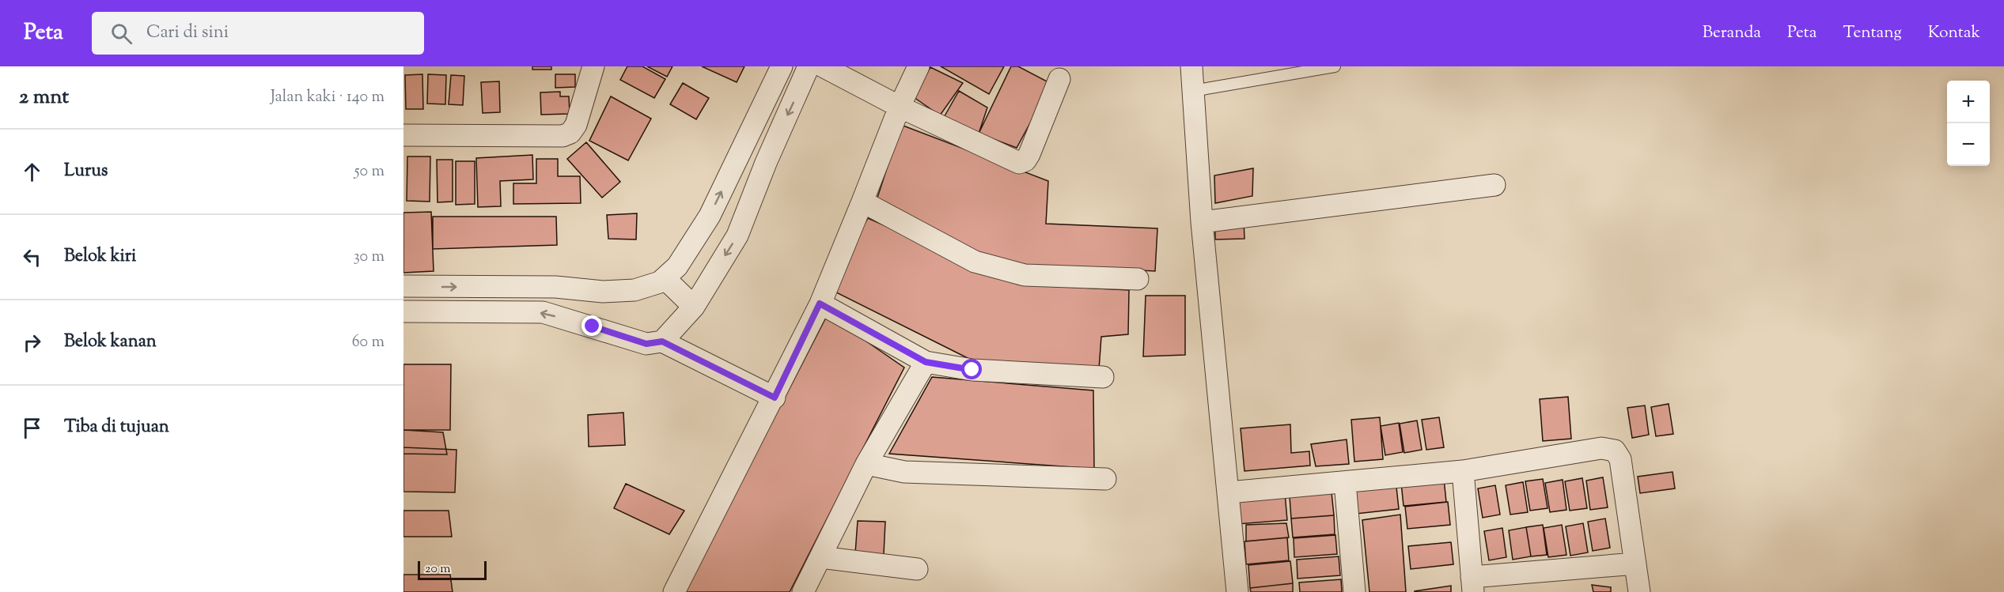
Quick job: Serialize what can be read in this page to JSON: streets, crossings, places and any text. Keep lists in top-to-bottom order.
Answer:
{
  "scale_bar": "20 m",
  "page": {
    "header": "Peta",
    "search": "Cari di sini",
    "nav": [
      "Beranda",
      "Peta",
      "Tentang",
      "Kontak"
    ],
    "heading": ["2 mnt", "Jalan kaki · 140 m"],
    "map_buttons": ["+", "−"],
    "list": [
      ["Lurus", "50 m"],
      ["Belok kiri", "30 m"],
      ["Belok kanan", "60 m"],
      "Tiba di tujuan"
    ],
    "scale": "20 m"
  }
}
